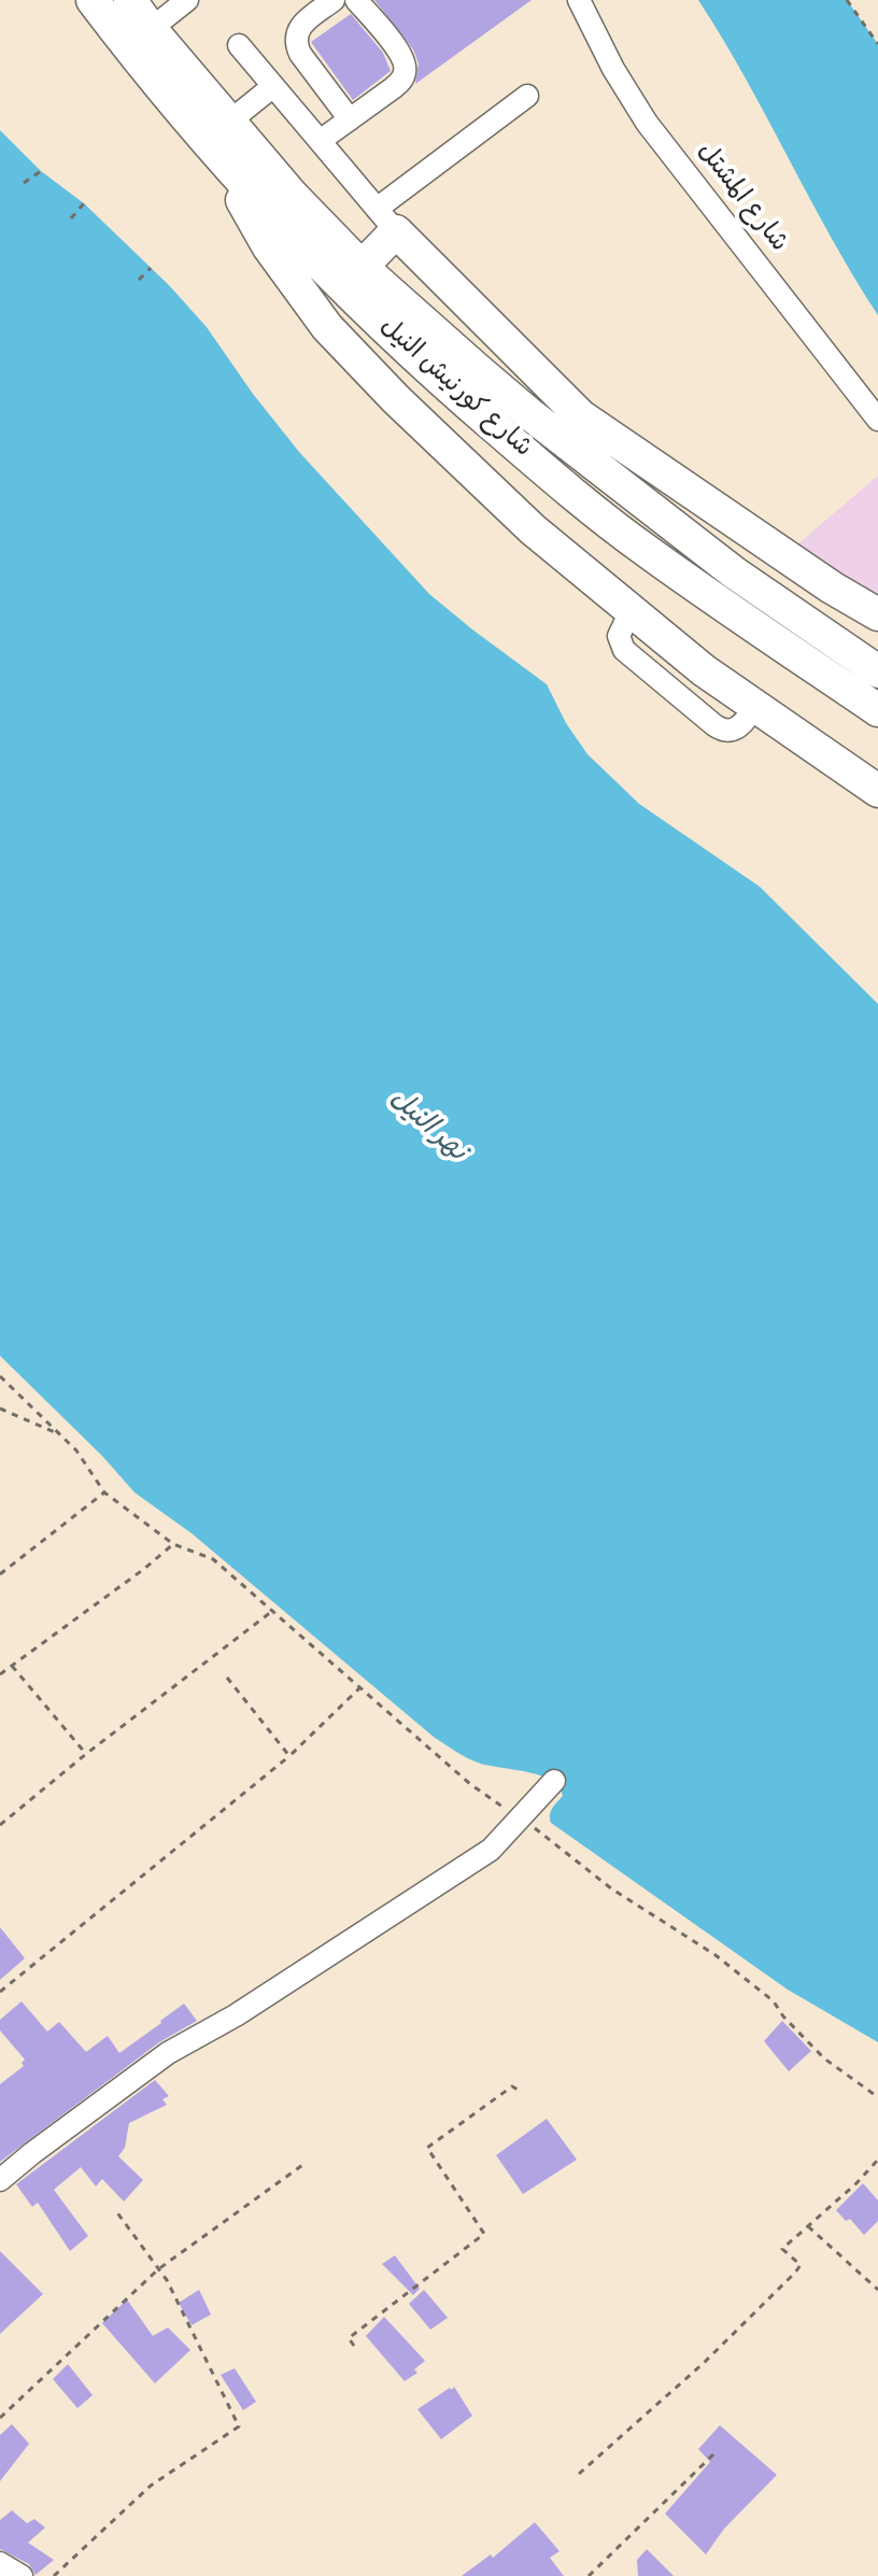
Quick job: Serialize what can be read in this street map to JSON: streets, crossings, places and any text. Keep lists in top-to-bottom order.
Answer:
{
  "streets": {
    "highway": ["شارع كورنيش النيل"],
    "street": ["شارع المشتل"]
  },
  "water": ["نهر النيل"]
}
